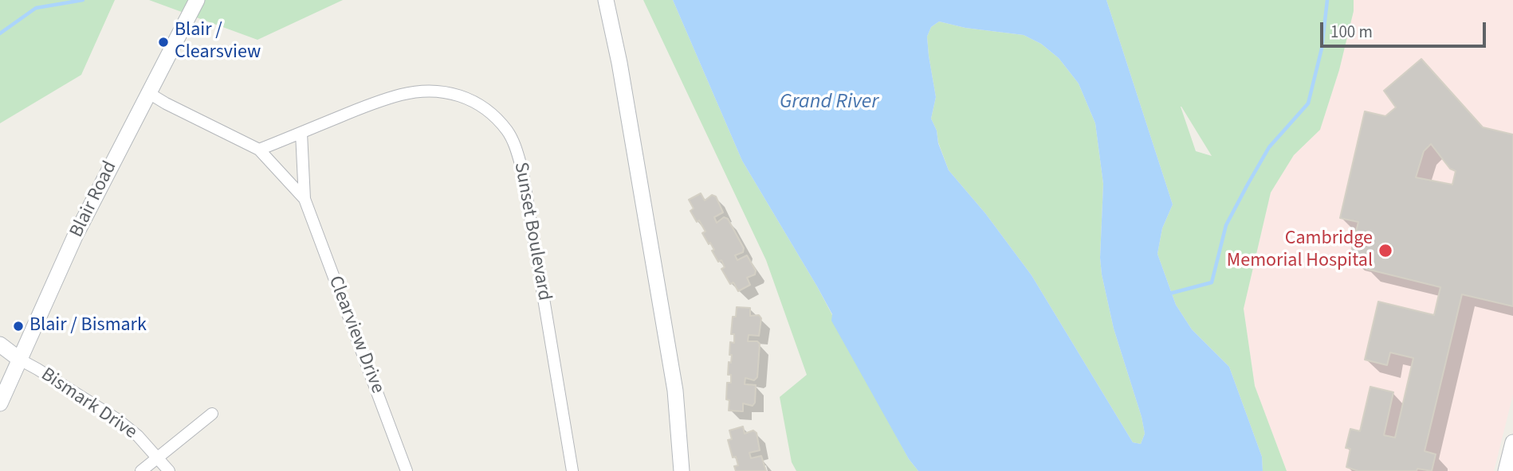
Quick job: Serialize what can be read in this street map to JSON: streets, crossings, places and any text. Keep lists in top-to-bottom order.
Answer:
{
  "streets": {
    "main road": ["Blair Road", "Bismark Drive"],
    "street": ["Sunset Boulevard", "Clearview Drive"]
  },
  "crossings": [
    ["Blair Road", "Clearview Drive"],
    ["Blair Road", "Bismark Drive"],
    ["Sunset Boulevard", "Clearview Drive"]
  ],
  "water": ["Grand River"],
  "places": ["Blair / Clearsview", "Cambridge Memorial Hospital", "Blair / Bismark"],
  "scale_bar": "100 m"
}
